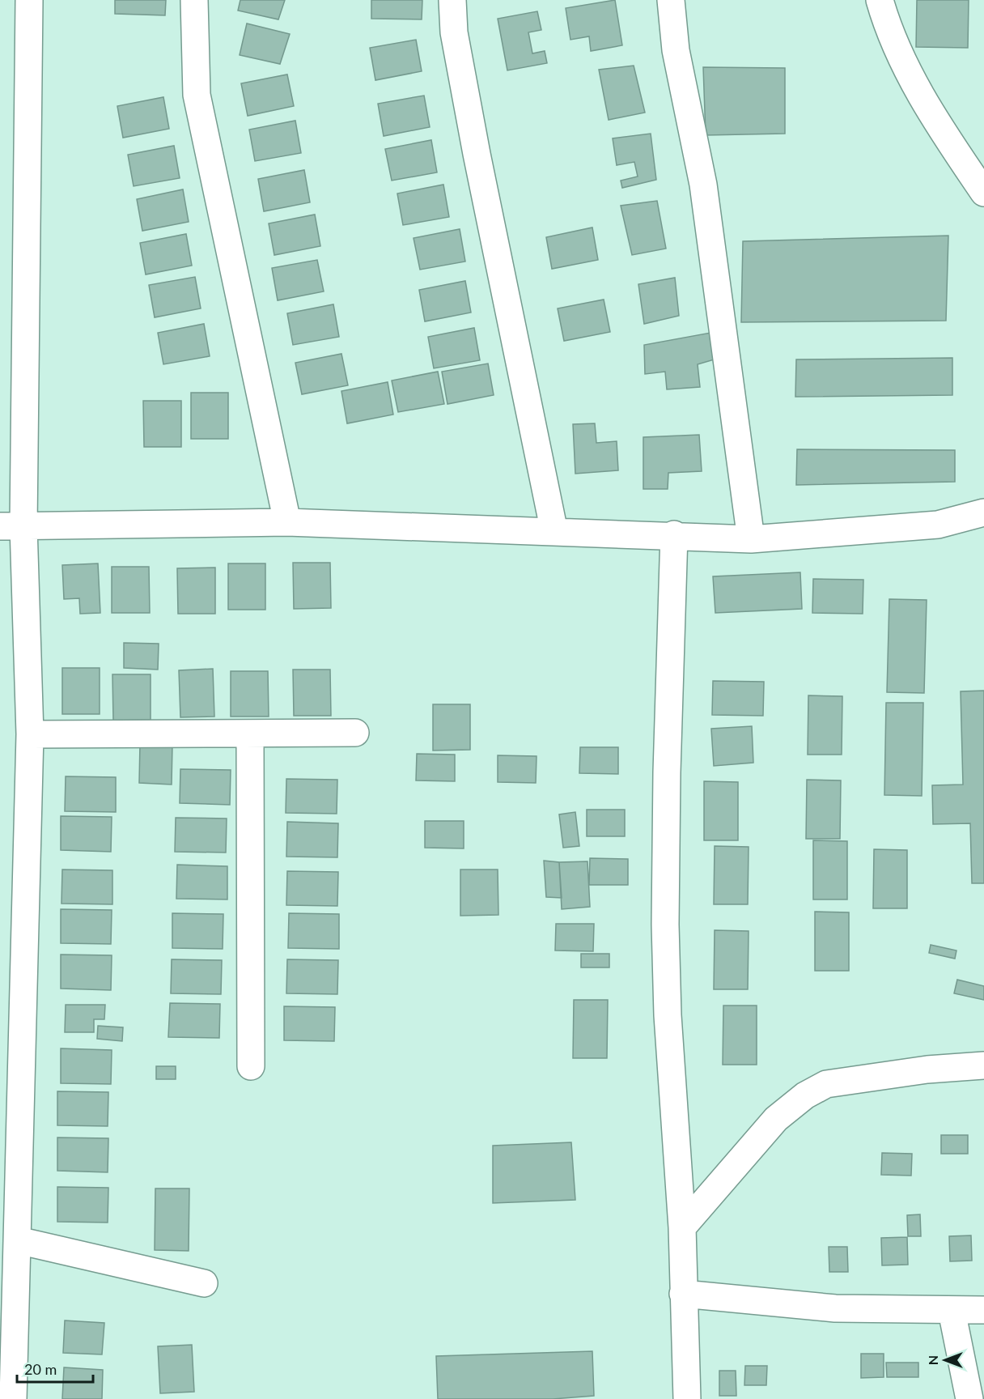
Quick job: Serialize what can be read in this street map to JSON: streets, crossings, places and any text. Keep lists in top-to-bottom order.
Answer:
{
  "scale_bar": "20 m",
  "north": "left"
}
